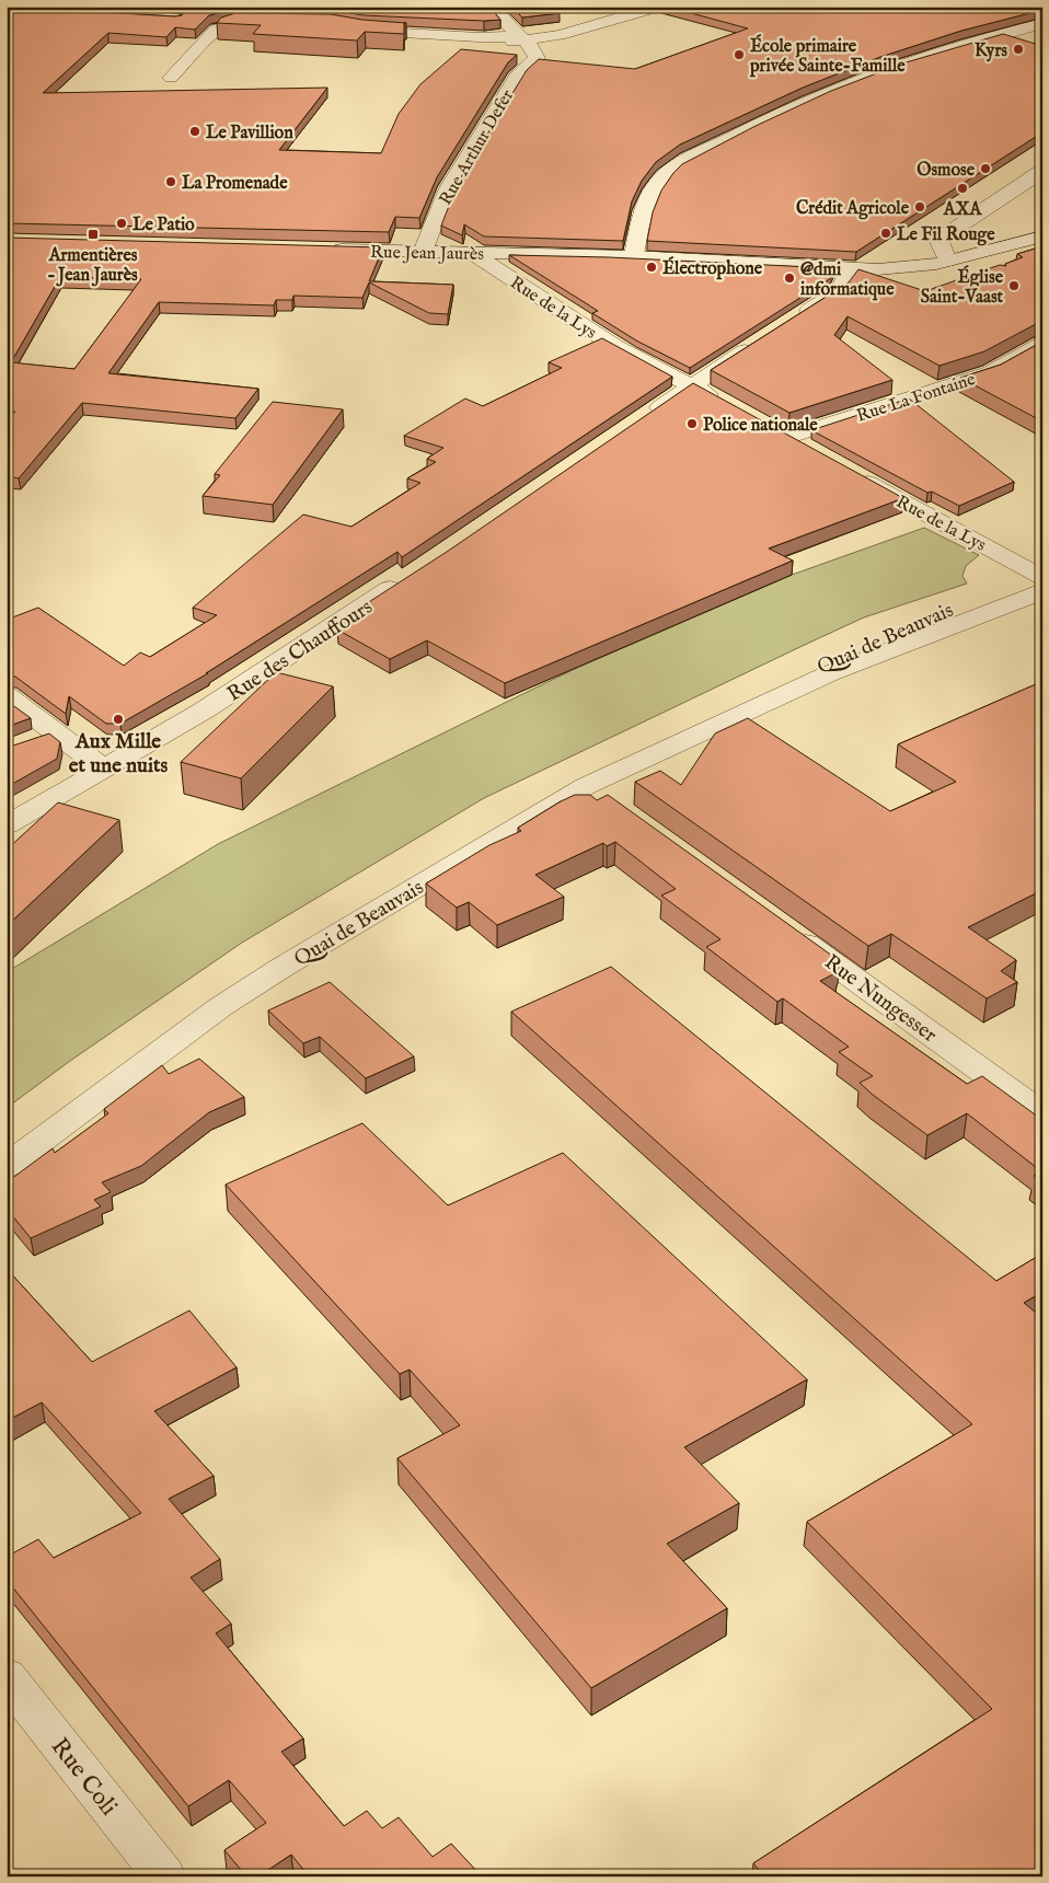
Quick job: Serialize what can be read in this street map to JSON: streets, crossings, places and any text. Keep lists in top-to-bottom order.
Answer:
{
  "streets": {
    "street": [
      "Rue Arthur Defer",
      "Rue Jean Jaurès",
      "Rue de la Lys",
      "Rue La Fontaine",
      "Quai de Beauvais",
      "Rue des Chauffours",
      "Rue Nungesser",
      "Rue Coli"
    ]
  },
  "crossings": [
    ["Rue Arthur Defer", "Rue Jean Jaurès"],
    ["Rue Jean Jaurès", "Rue de la Lys"],
    ["Rue de la Lys", "Quai de Beauvais"]
  ],
  "places": {
    "other": [
      "Kyrs",
      "École primaire privée Sainte-Famille",
      "Le Pavillion",
      "Osmose",
      "La Promenade",
      "AXA",
      "Crédit Agricole",
      "Le Patio",
      "Le Fil Rouge",
      "Électrophone",
      "@dmi informatique",
      "Église Saint-Vaast",
      "Police nationale",
      "Aux Mille et une nuits"
    ],
    "transit": ["Armentières – Jean Jaurès"]
  }
}
